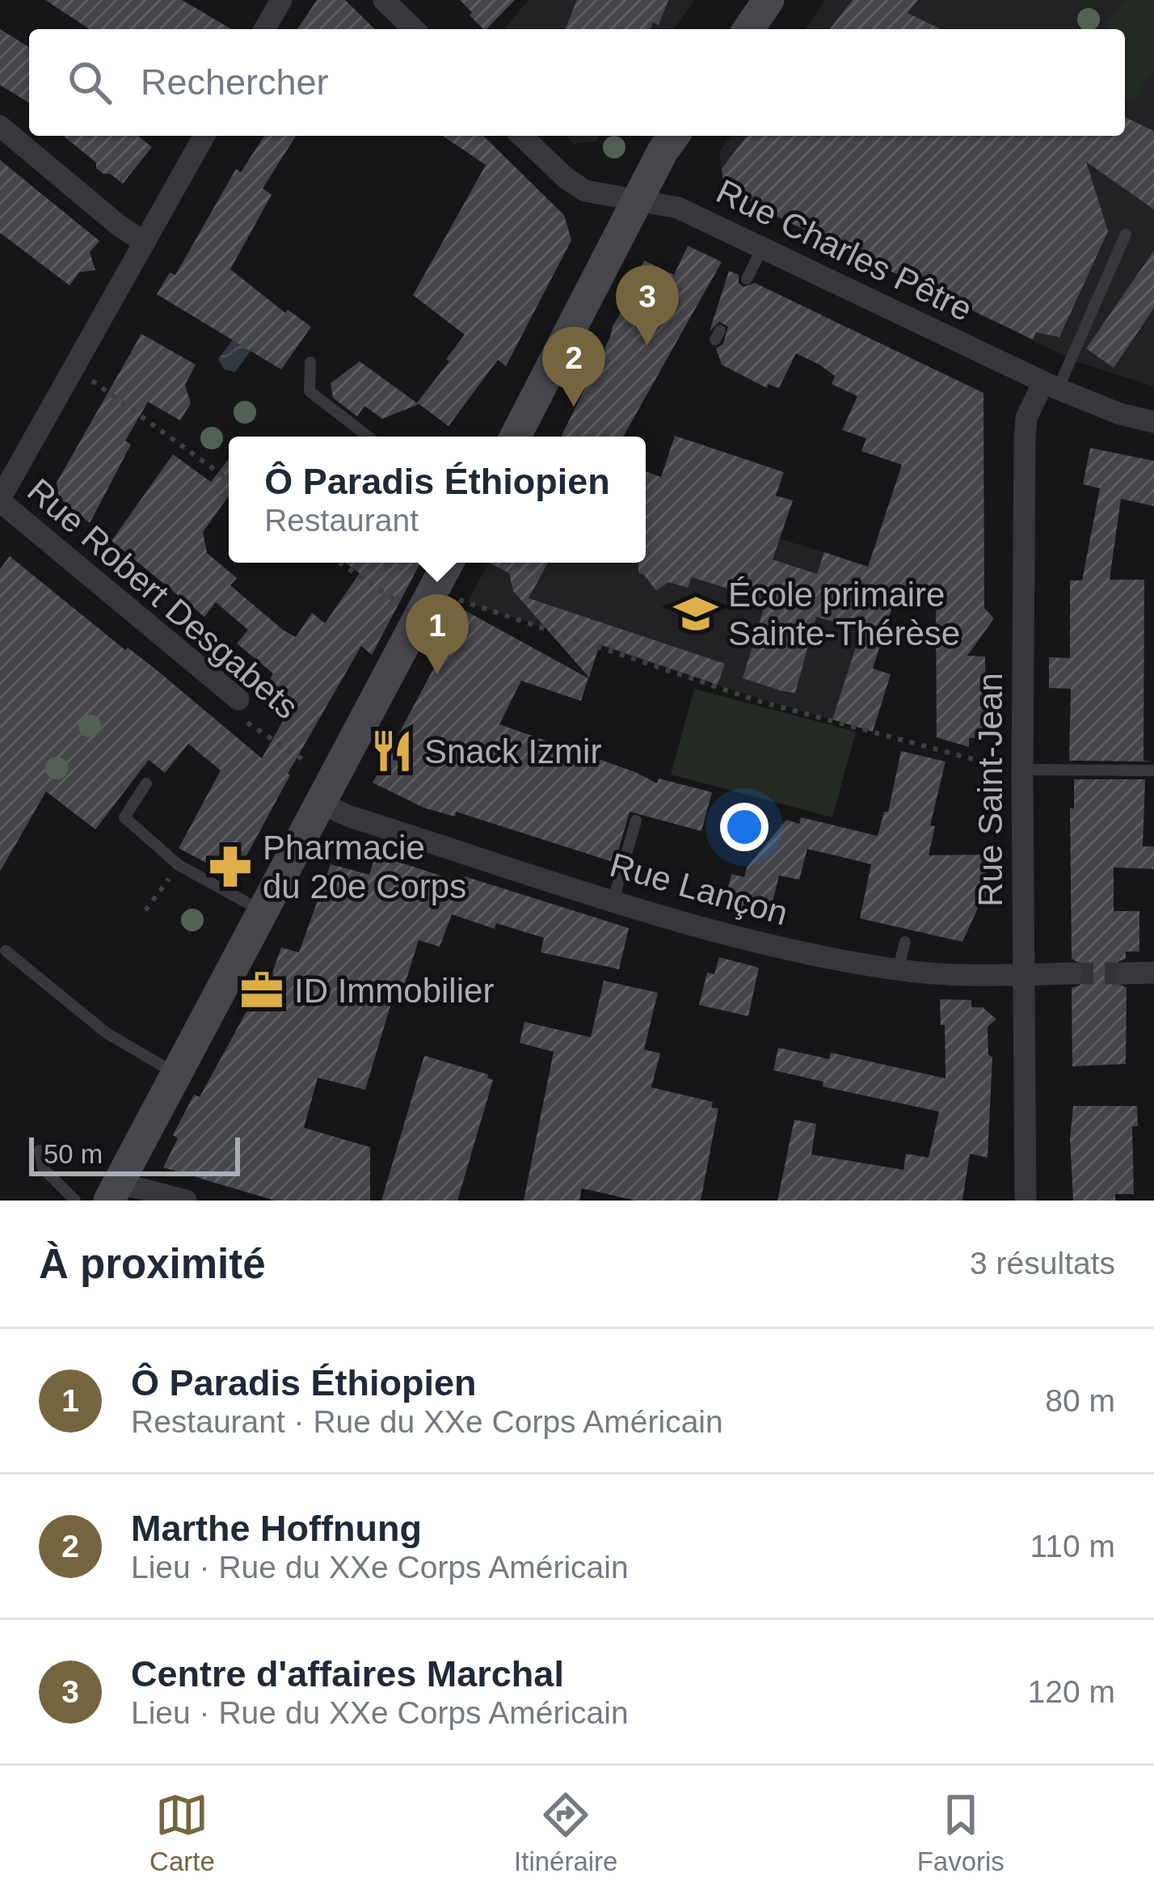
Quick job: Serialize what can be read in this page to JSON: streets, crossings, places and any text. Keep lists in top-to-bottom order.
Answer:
{
  "streets": {
    "street": [
      "Rue Charles Pêtre",
      "Rue Robert Desgabets",
      "Rue Saint-Jean",
      "Rue Lançon"
    ]
  },
  "crossings": [
    ["Rue Charles Pêtre", "Rue Saint-Jean"],
    ["Rue Robert Desgabets", "Rue Lançon"],
    ["Rue Saint-Jean", "Rue Lançon"]
  ],
  "places": {
    "school or university": ["École primaire Sainte-Thérèse"],
    "restaurant": ["Snack Izmir"],
    "pharmacy": ["Pharmacie du 20e Corps"],
    "office": ["ID Immobilier"]
  },
  "scale_bar": "50 m",
  "page": {
    "search": "Rechercher",
    "pins": ["3", "2", "1"],
    "popup": ["Ô Paradis Éthiopien", "Restaurant"],
    "scale": "50 m",
    "heading": ["À proximité", "3 résultats"],
    "list": [
      {
        "mark": "1",
        "name": "Ô Paradis Éthiopien",
        "note": "Restaurant · Rue du XXe Corps Américain",
        "value": "80 m"
      },
      {
        "mark": "2",
        "name": "Marthe Hoffnung",
        "note": "Lieu · Rue du XXe Corps Américain",
        "value": "110 m"
      },
      {
        "mark": "3",
        "name": "Centre d'affaires Marchal",
        "note": "Lieu · Rue du XXe Corps Américain",
        "value": "120 m"
      }
    ],
    "nav": ["Carte", "Itinéraire", "Favoris"]
  }
}
